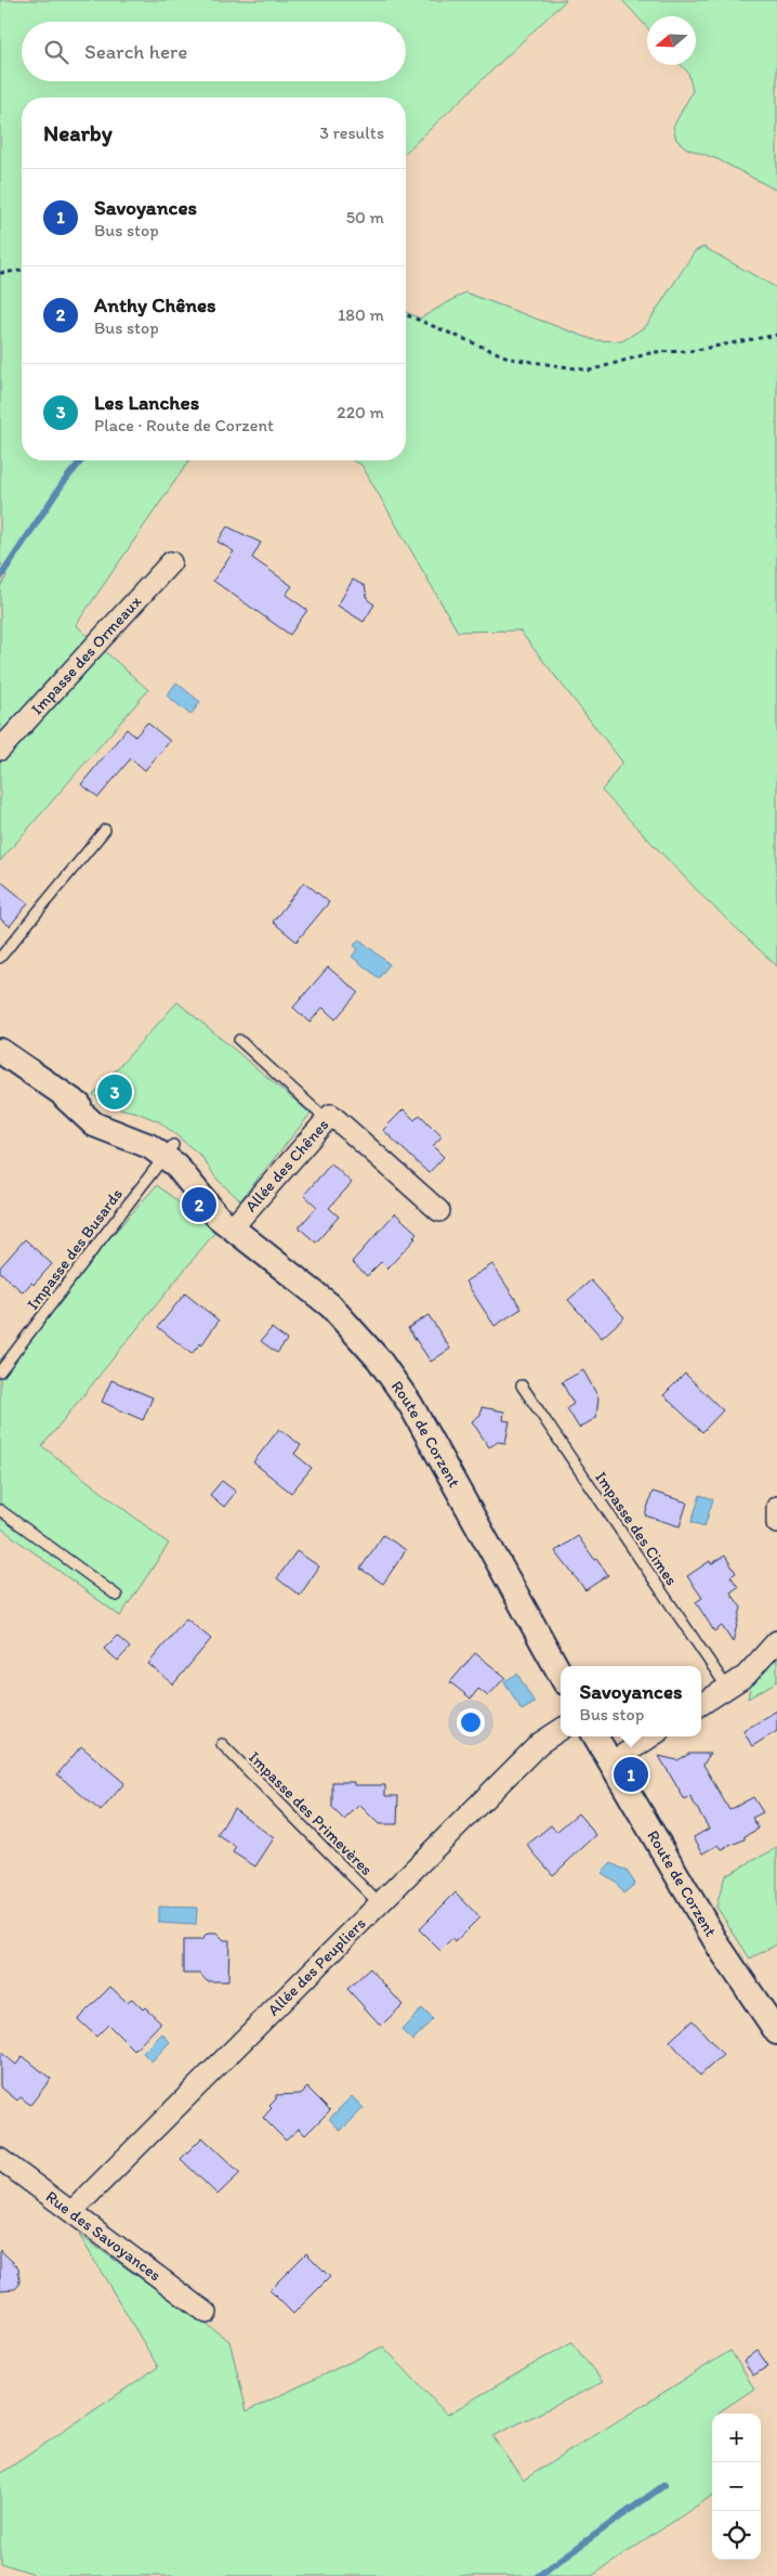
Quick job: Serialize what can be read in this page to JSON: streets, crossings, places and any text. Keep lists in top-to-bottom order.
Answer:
{
  "streets": {
    "street": [
      "Impasse des Ormeaux",
      "Allée des Chênes",
      "Route de Corzent",
      "Allée des Peupliers",
      "Rue des Savoyances"
    ],
    "lane": ["Impasse des Busards", "Impasse des Cimes", "Impasse des Primevères"]
  },
  "crossings": [
    ["Allée des Chênes", "Route de Corzent"],
    ["Impasse des Busards", "Route de Corzent"],
    ["Impasse des Primevères", "Allée des Peupliers"],
    ["Allée des Peupliers", "Rue des Savoyances"]
  ],
  "north": "left",
  "page": {
    "search": "Search here",
    "heading": ["Nearby", "3 results"],
    "list": [
      {
        "mark": "1",
        "name": "Savoyances",
        "note": "Bus stop",
        "value": "50 m"
      },
      {
        "mark": "2",
        "name": "Anthy Chênes",
        "note": "Bus stop",
        "value": "180 m"
      },
      {
        "mark": "3",
        "name": "Les Lanches",
        "note": "Place · Route de Corzent",
        "value": "220 m"
      }
    ],
    "pins": ["3", "2", "1"],
    "popup": ["Savoyances", "Bus stop"],
    "map_buttons": ["+", "−"]
  }
}
